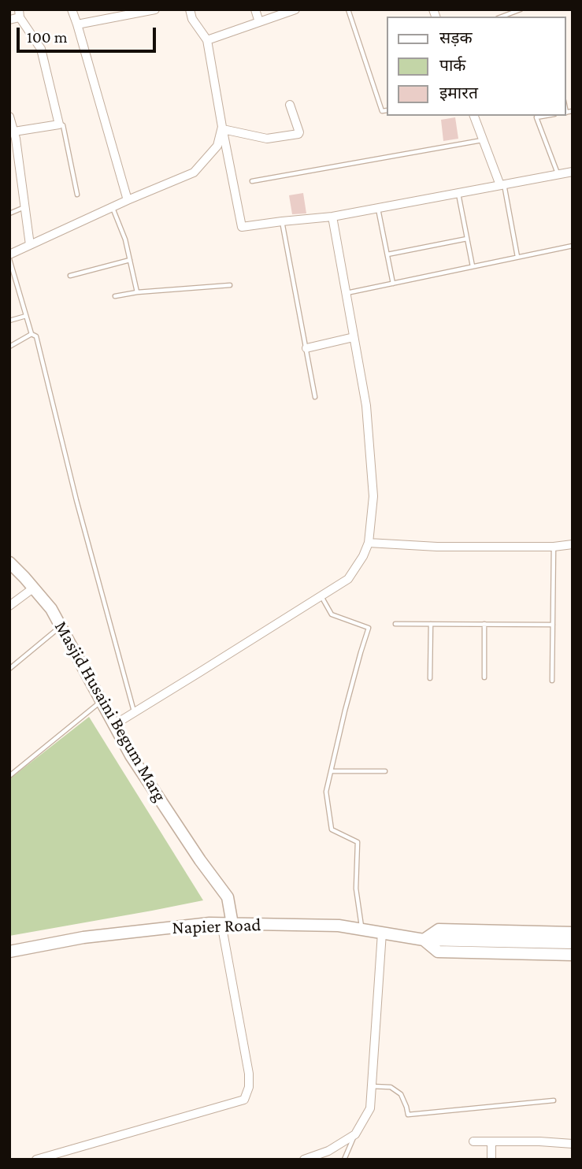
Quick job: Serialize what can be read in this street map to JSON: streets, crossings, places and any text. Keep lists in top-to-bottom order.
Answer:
{
  "streets": {
    "street": ["Masjid Husaini Begum Marg", "Napier Road"]
  },
  "crossings": [
    ["Masjid Husaini Begum Marg", "Napier Road"]
  ],
  "legend": ["सड़क", "पार्क", "इमारत"],
  "scale_bar": "100 m"
}
